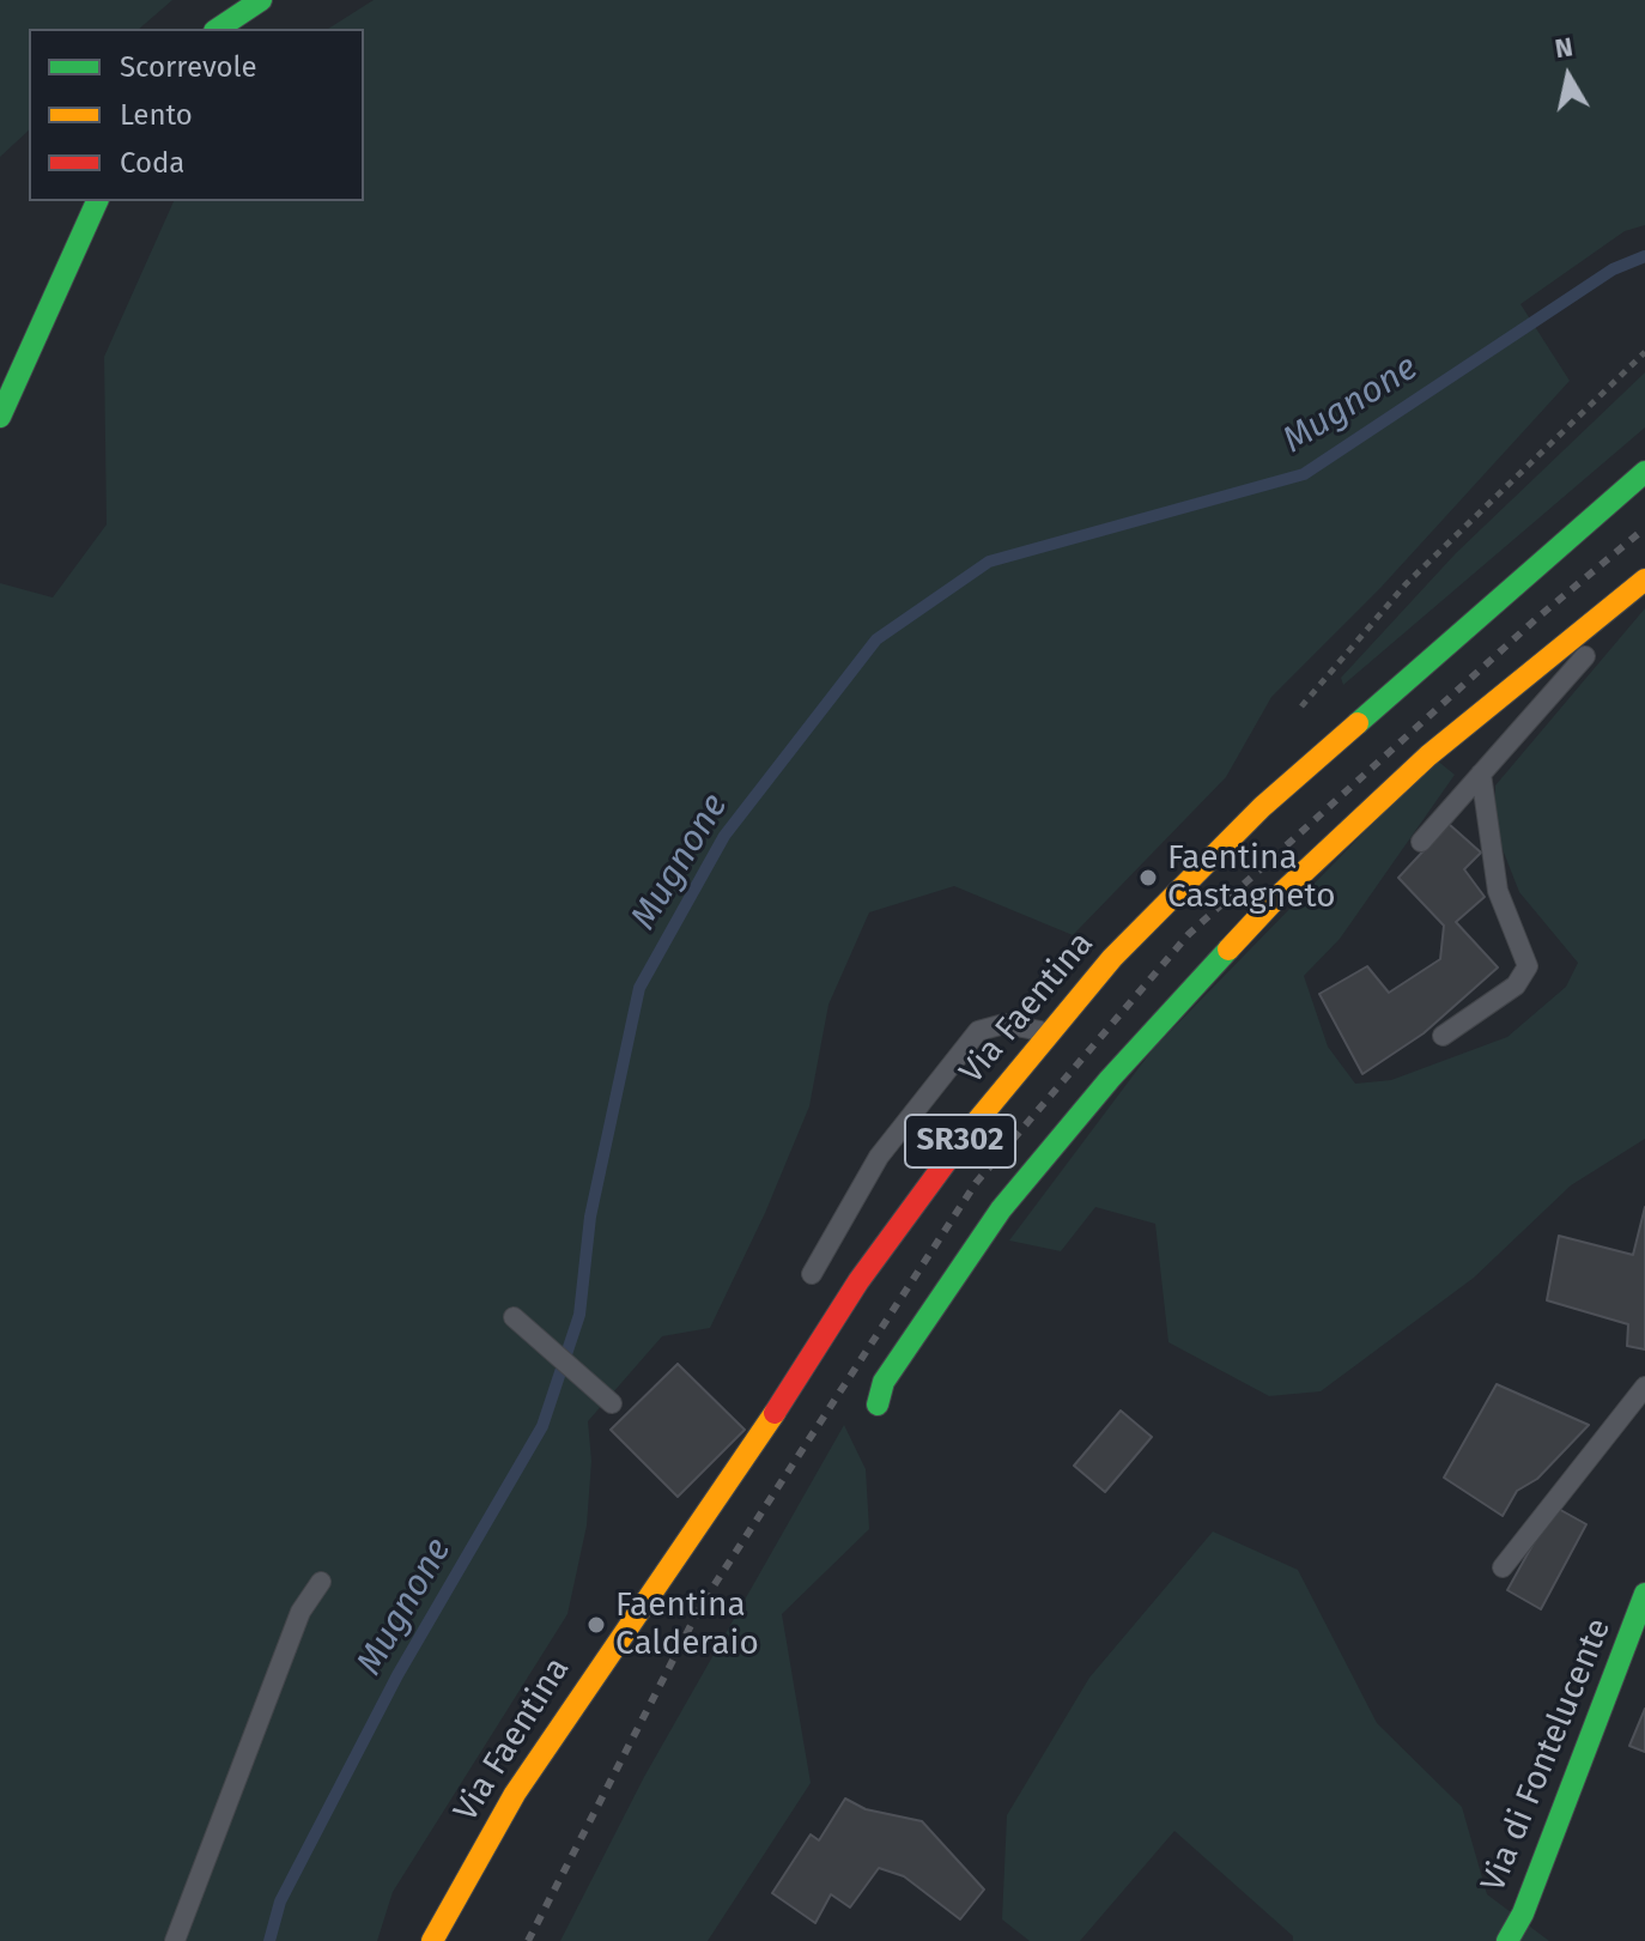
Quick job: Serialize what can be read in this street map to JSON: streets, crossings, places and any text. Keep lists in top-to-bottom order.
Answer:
{
  "streets": {
    "main road": ["Via Faentina", "SR302", "Via di Fontelucente"]
  },
  "water": ["Mugnone"],
  "places": ["Faentina Castagneto", "Faentina Calderaio"],
  "legend": ["Scorrevole", "Lento", "Coda"],
  "north": "top"
}
